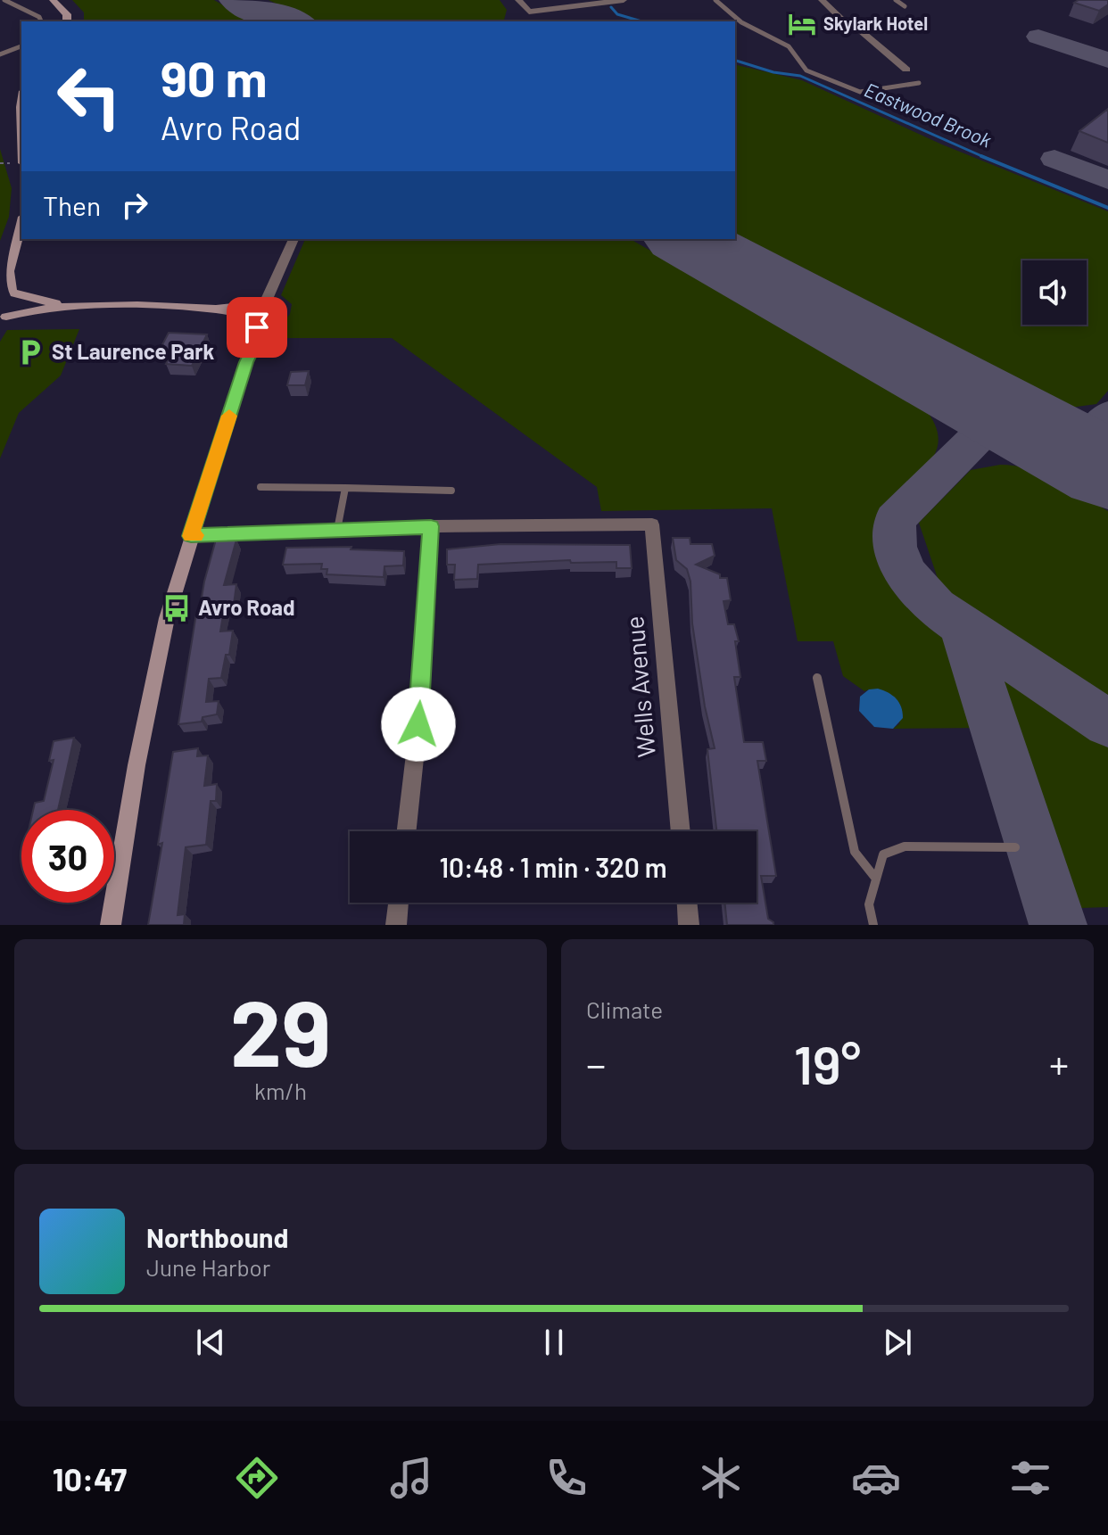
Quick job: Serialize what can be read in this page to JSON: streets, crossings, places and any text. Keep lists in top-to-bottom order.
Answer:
{
  "streets": {
    "street": ["Wells Avenue"]
  },
  "water": ["Eastwood Brook"],
  "places": {
    "hotel": ["Skylark Hotel"],
    "parking": ["St Laurence Park"],
    "bus stop": ["Avro Road"]
  },
  "page": {
    "turn": ["90 m", "Avro Road"],
    "then": "Then",
    "limit": "30",
    "trip": "10:48 · 1 min · 320 m",
    "tile": [
      ["29", "km/h"],
      "Climate"
    ],
    "heat": ["−", "19°", "+"],
    "song": ["Northbound", "June Harbor"],
    "tabs": "10:47"
  }
}
